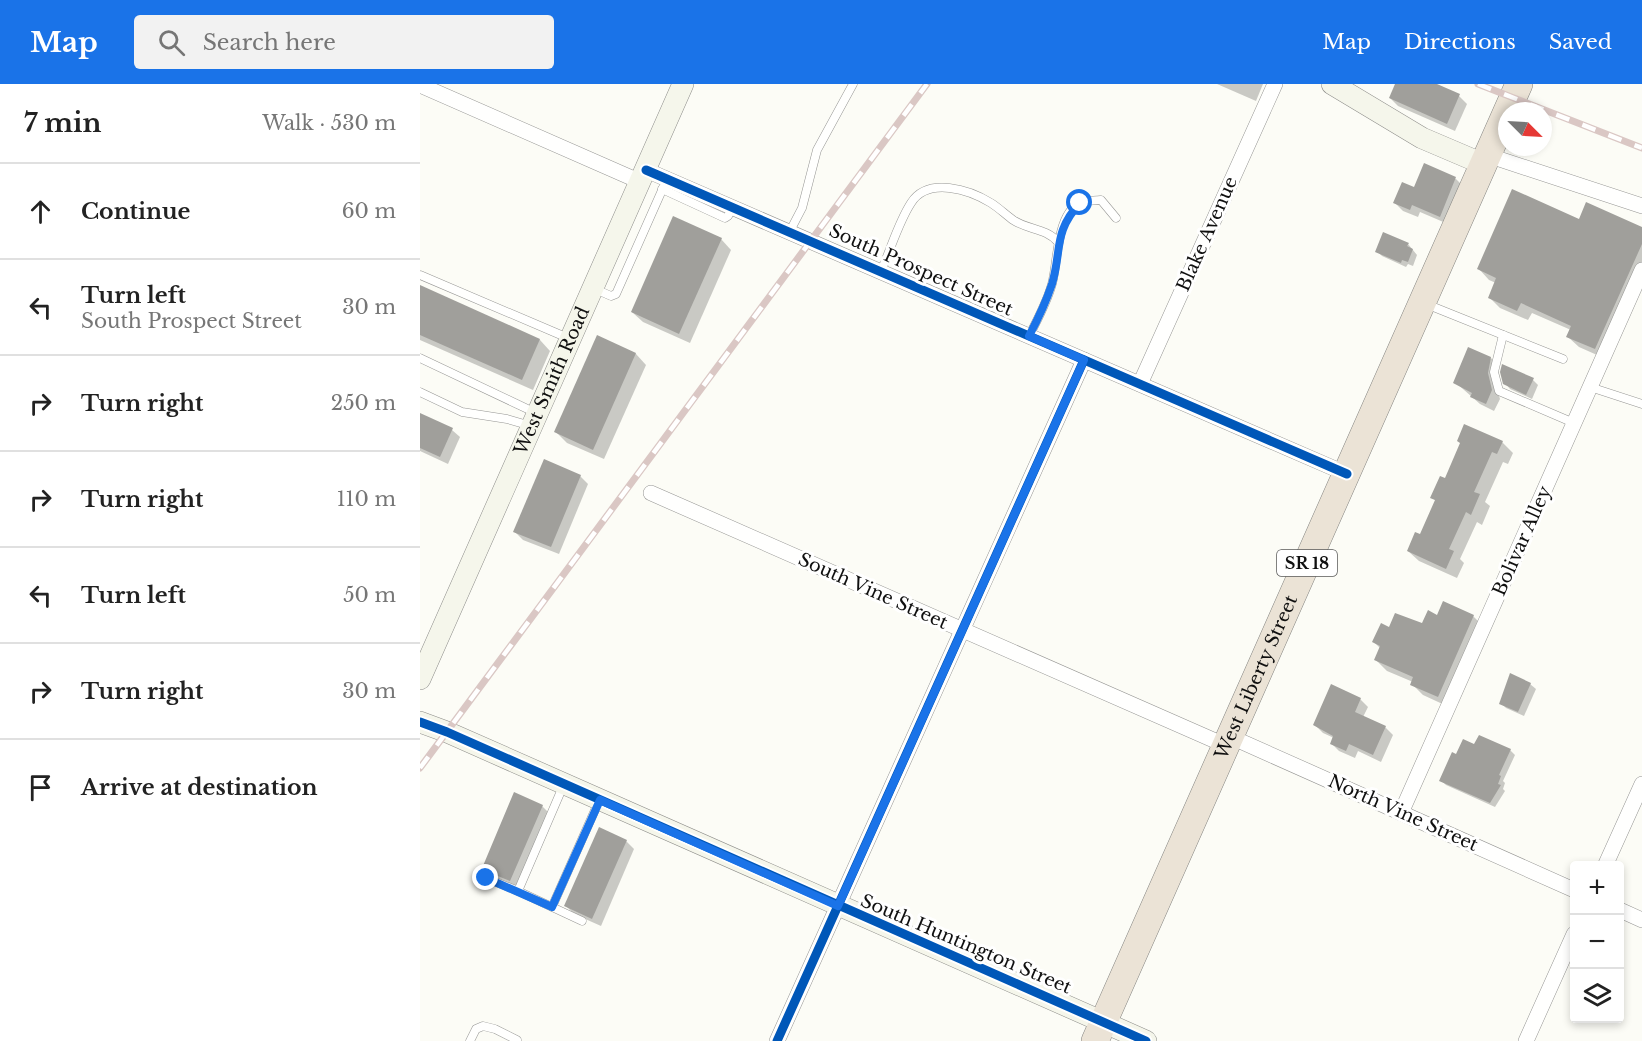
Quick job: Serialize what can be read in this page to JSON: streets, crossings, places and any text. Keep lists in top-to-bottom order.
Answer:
{
  "streets": {
    "highway": ["SR 18", "West Liberty Street"],
    "street": [
      "Blake Avenue",
      "South Prospect Street",
      "West Smith Road",
      "Bolivar Alley",
      "South Vine Street",
      "North Vine Street",
      "South Huntington Street"
    ]
  },
  "crossings": [
    ["Blake Avenue", "South Prospect Street"],
    ["South Prospect Street", "West Smith Road"],
    ["South Prospect Street", "West Liberty Street"],
    ["Bolivar Alley", "North Vine Street"],
    ["South Vine Street", "West Liberty Street"],
    ["South Vine Street", "North Vine Street"],
    ["West Liberty Street", "North Vine Street"],
    ["West Liberty Street", "South Huntington Street"]
  ],
  "north": "bottom right",
  "page": {
    "header": "Map",
    "search": "Search here",
    "nav": ["Map", "Directions", "Saved"],
    "heading": ["7 min", "Walk · 530 m"],
    "list": [
      ["Continue", "60 m"],
      ["Turn left", "South Prospect Street", "30 m"],
      ["Turn right", "250 m"],
      ["Turn right", "110 m"],
      ["Turn left", "50 m"],
      ["Turn right", "30 m"],
      "Arrive at destination"
    ],
    "map_buttons": ["+", "−"]
  }
}
